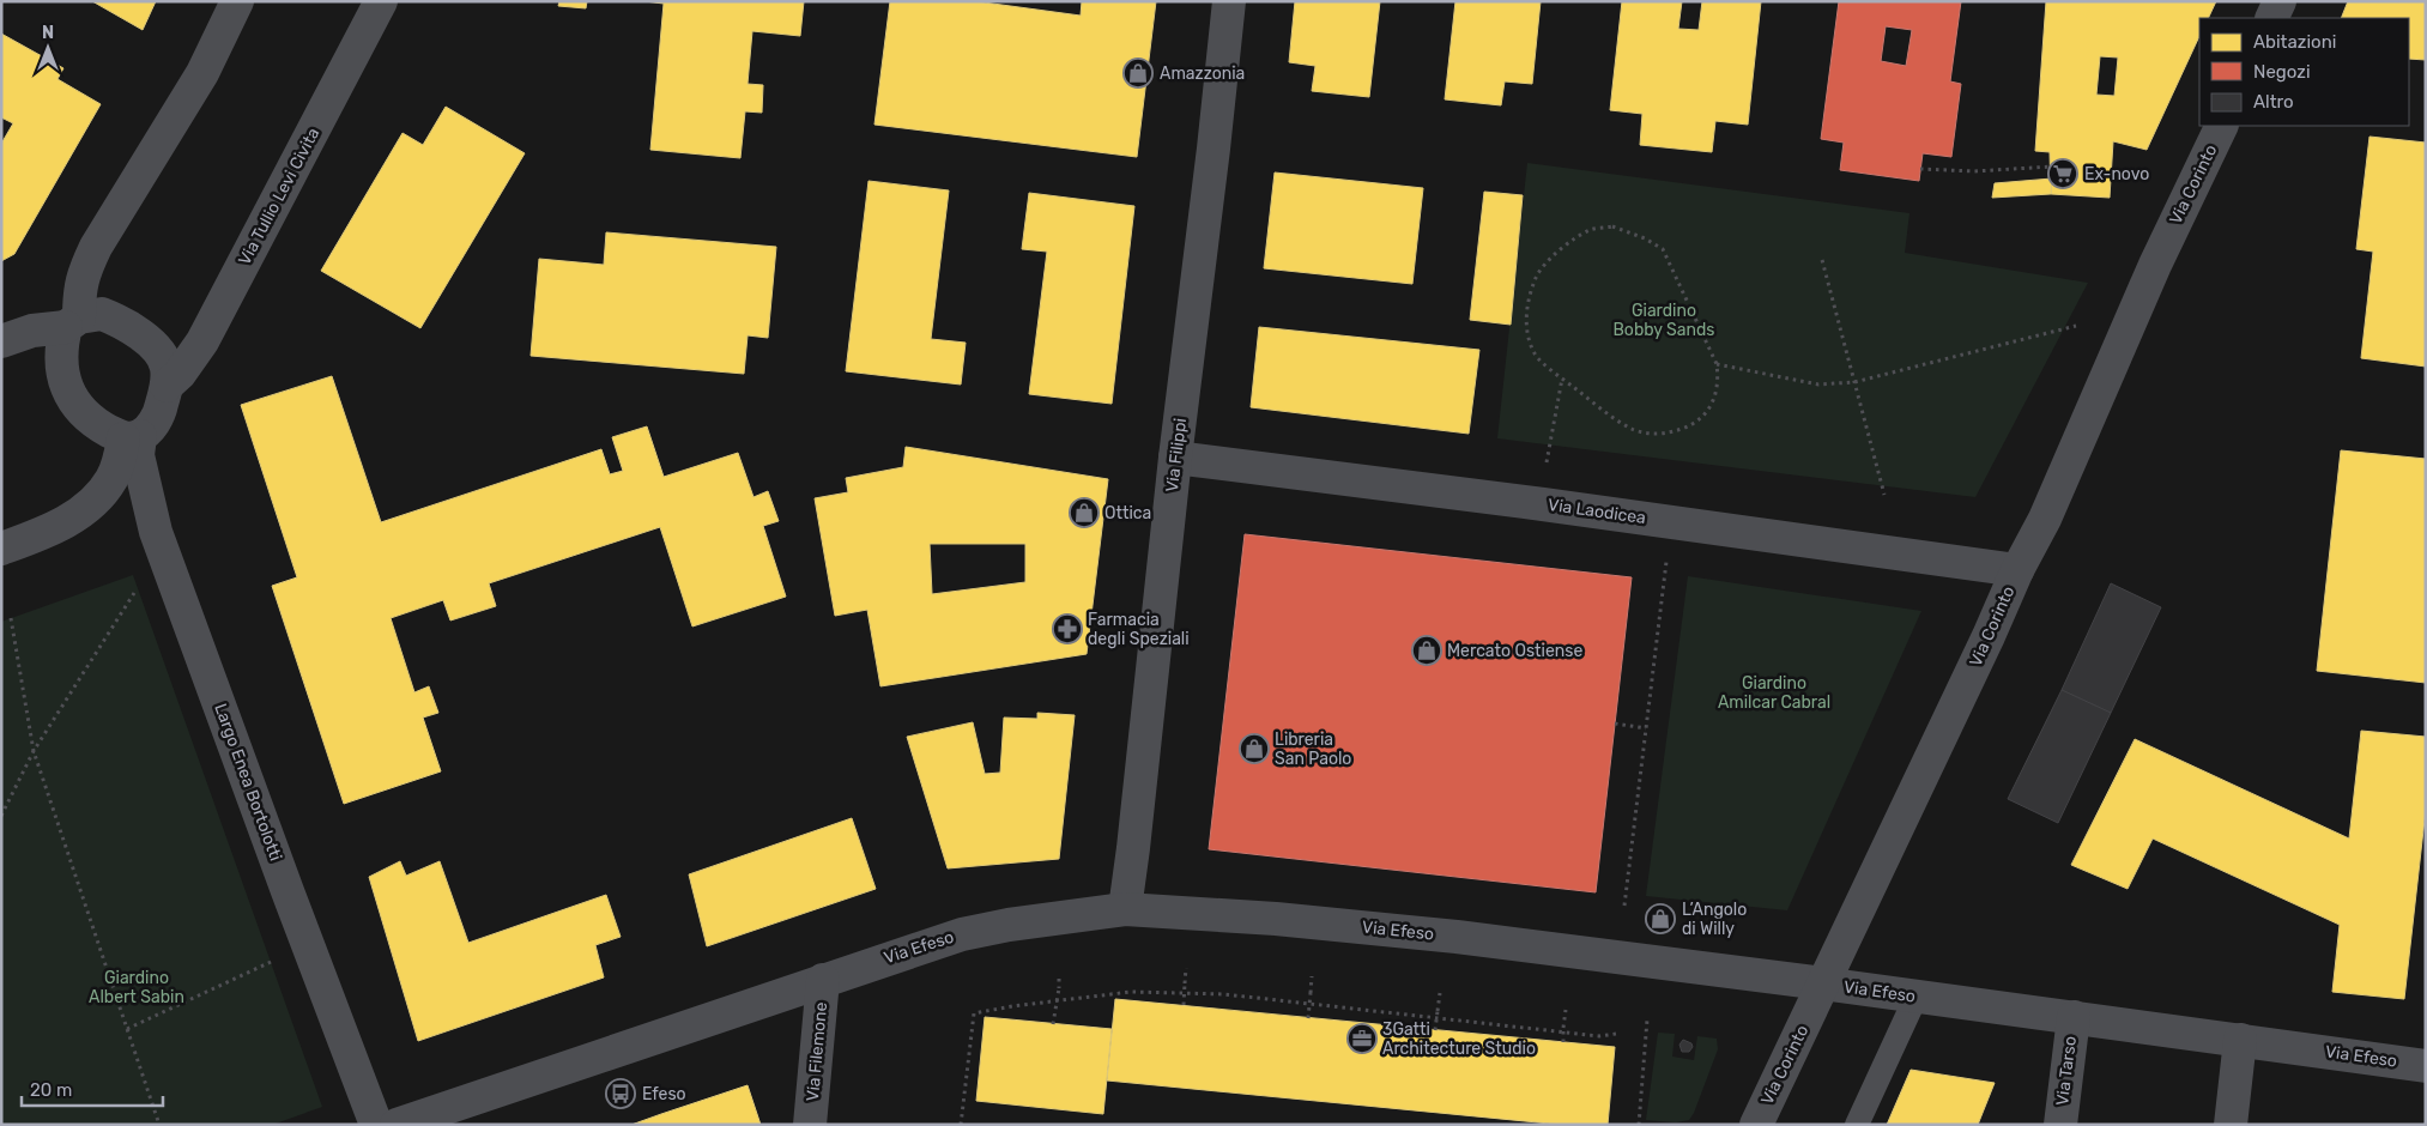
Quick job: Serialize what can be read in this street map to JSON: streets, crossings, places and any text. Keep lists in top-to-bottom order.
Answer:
{
  "streets": {
    "street": [
      "Via Corinto",
      "Via Tullio Levi Civita",
      "Via Filippi",
      "Via Laodicea",
      "Largo Enea Bortolotti",
      "Via Efeso",
      "Via Filemone",
      "Via Tarso"
    ]
  },
  "crossings": [
    ["Via Corinto", "Via Laodicea"],
    ["Via Corinto", "Via Efeso"],
    ["Via Tullio Levi Civita", "Largo Enea Bortolotti"],
    ["Via Filippi", "Via Laodicea"],
    ["Via Filippi", "Via Efeso"],
    ["Via Efeso", "Via Filemone"],
    ["Via Efeso", "Via Tarso"]
  ],
  "parks": ["Giardino Bobby Sands", "Giardino Amilcar Cabral", "Giardino Albert Sabin"],
  "places": {
    "shop": [
      "Amazzonia",
      "Ottica",
      "Mercato Ostiense",
      "Libreria San Paolo",
      "L’Angolo di Willy"
    ],
    "supermarket": ["Ex-novo"],
    "pharmacy": ["Farmacia degli Speziali"],
    "office": ["3Gatti Architecture Studio"],
    "bus stop": ["Efeso"]
  },
  "legend": ["Abitazioni", "Negozi", "Altro"],
  "scale_bar": "20 m",
  "north": "top"
}
